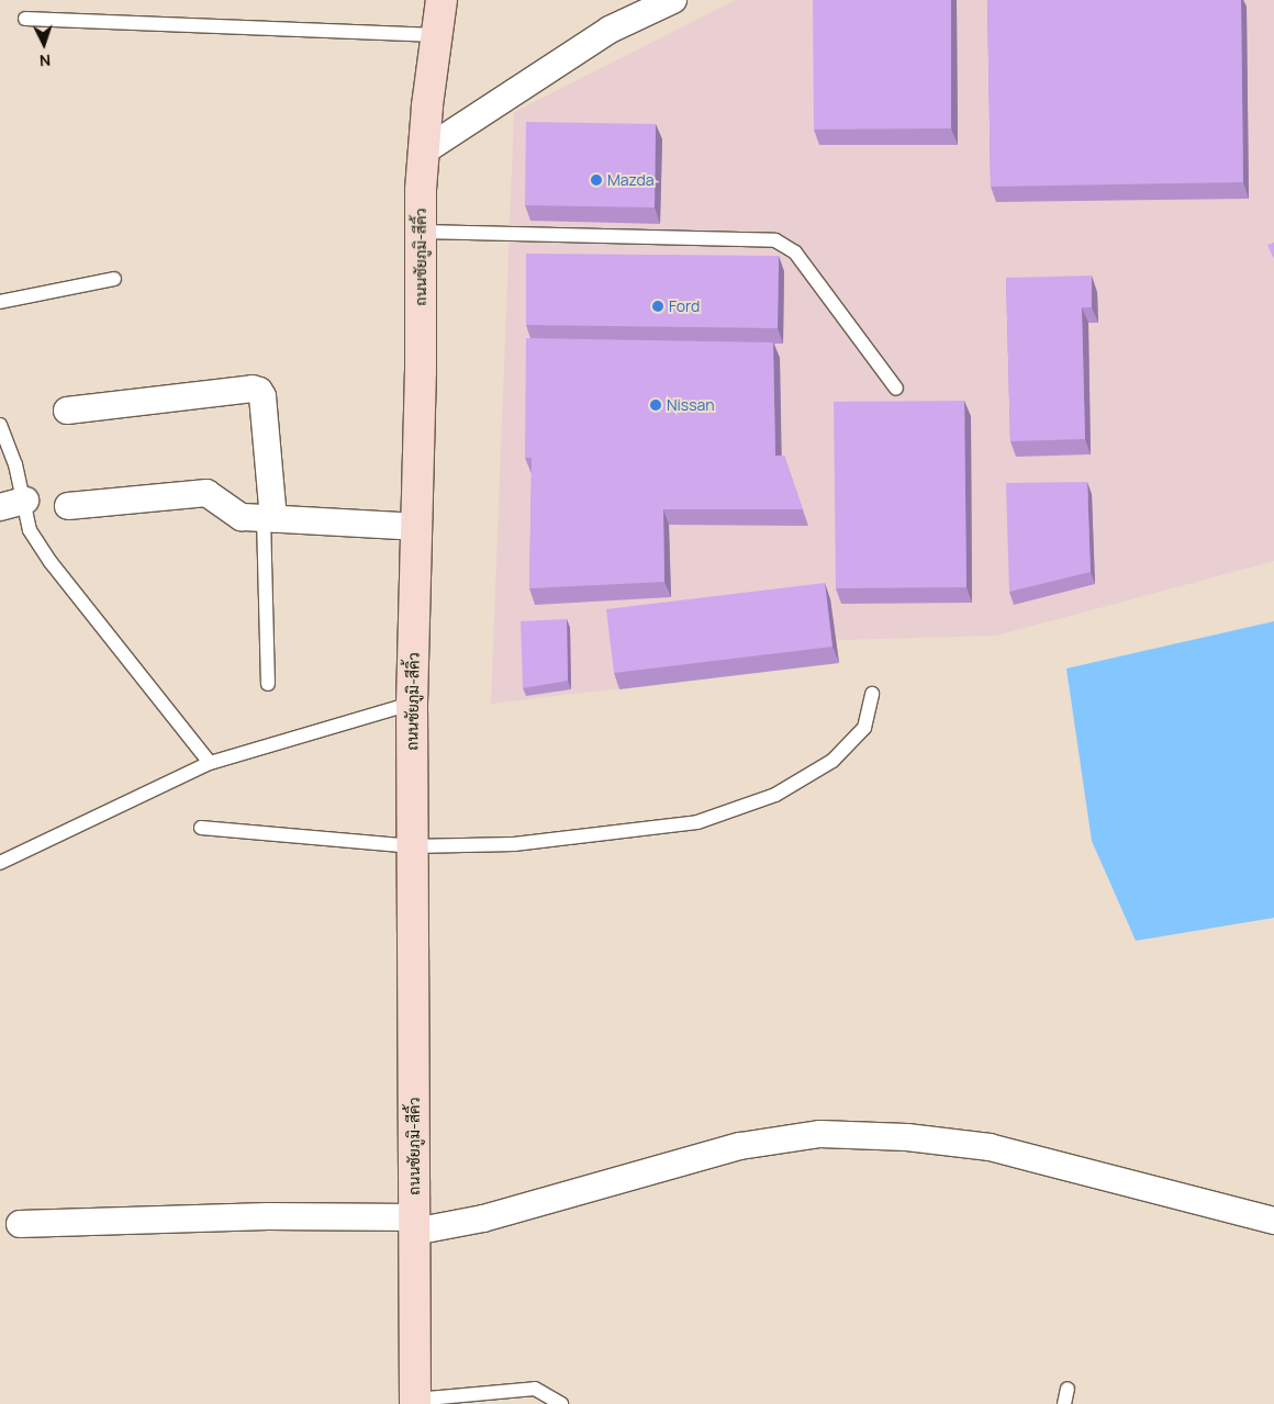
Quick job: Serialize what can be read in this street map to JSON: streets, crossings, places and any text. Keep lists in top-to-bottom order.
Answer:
{
  "streets": {
    "main road": ["ถนนชัยภูมิ-สีคิ้ว"]
  },
  "places": ["Mazda", "Ford", "Nissan"],
  "north": "bottom"
}
